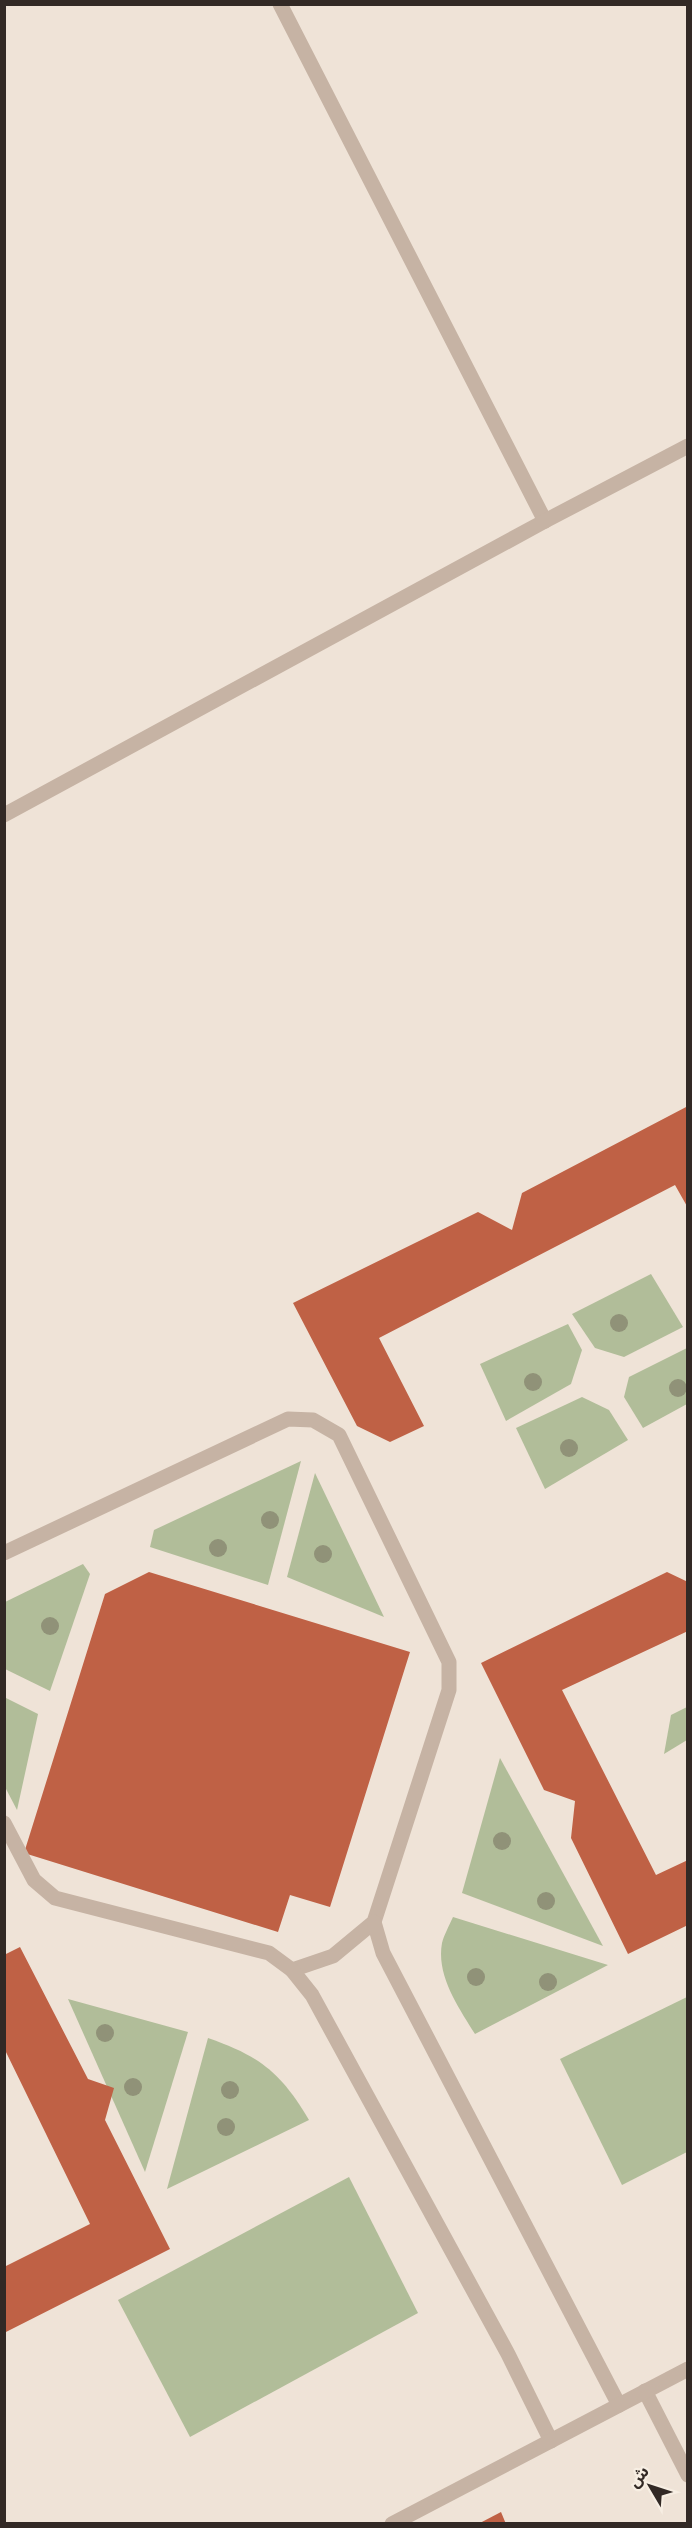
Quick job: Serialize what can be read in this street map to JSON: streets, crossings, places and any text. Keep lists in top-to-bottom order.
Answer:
{
  "north": "top left"
}
